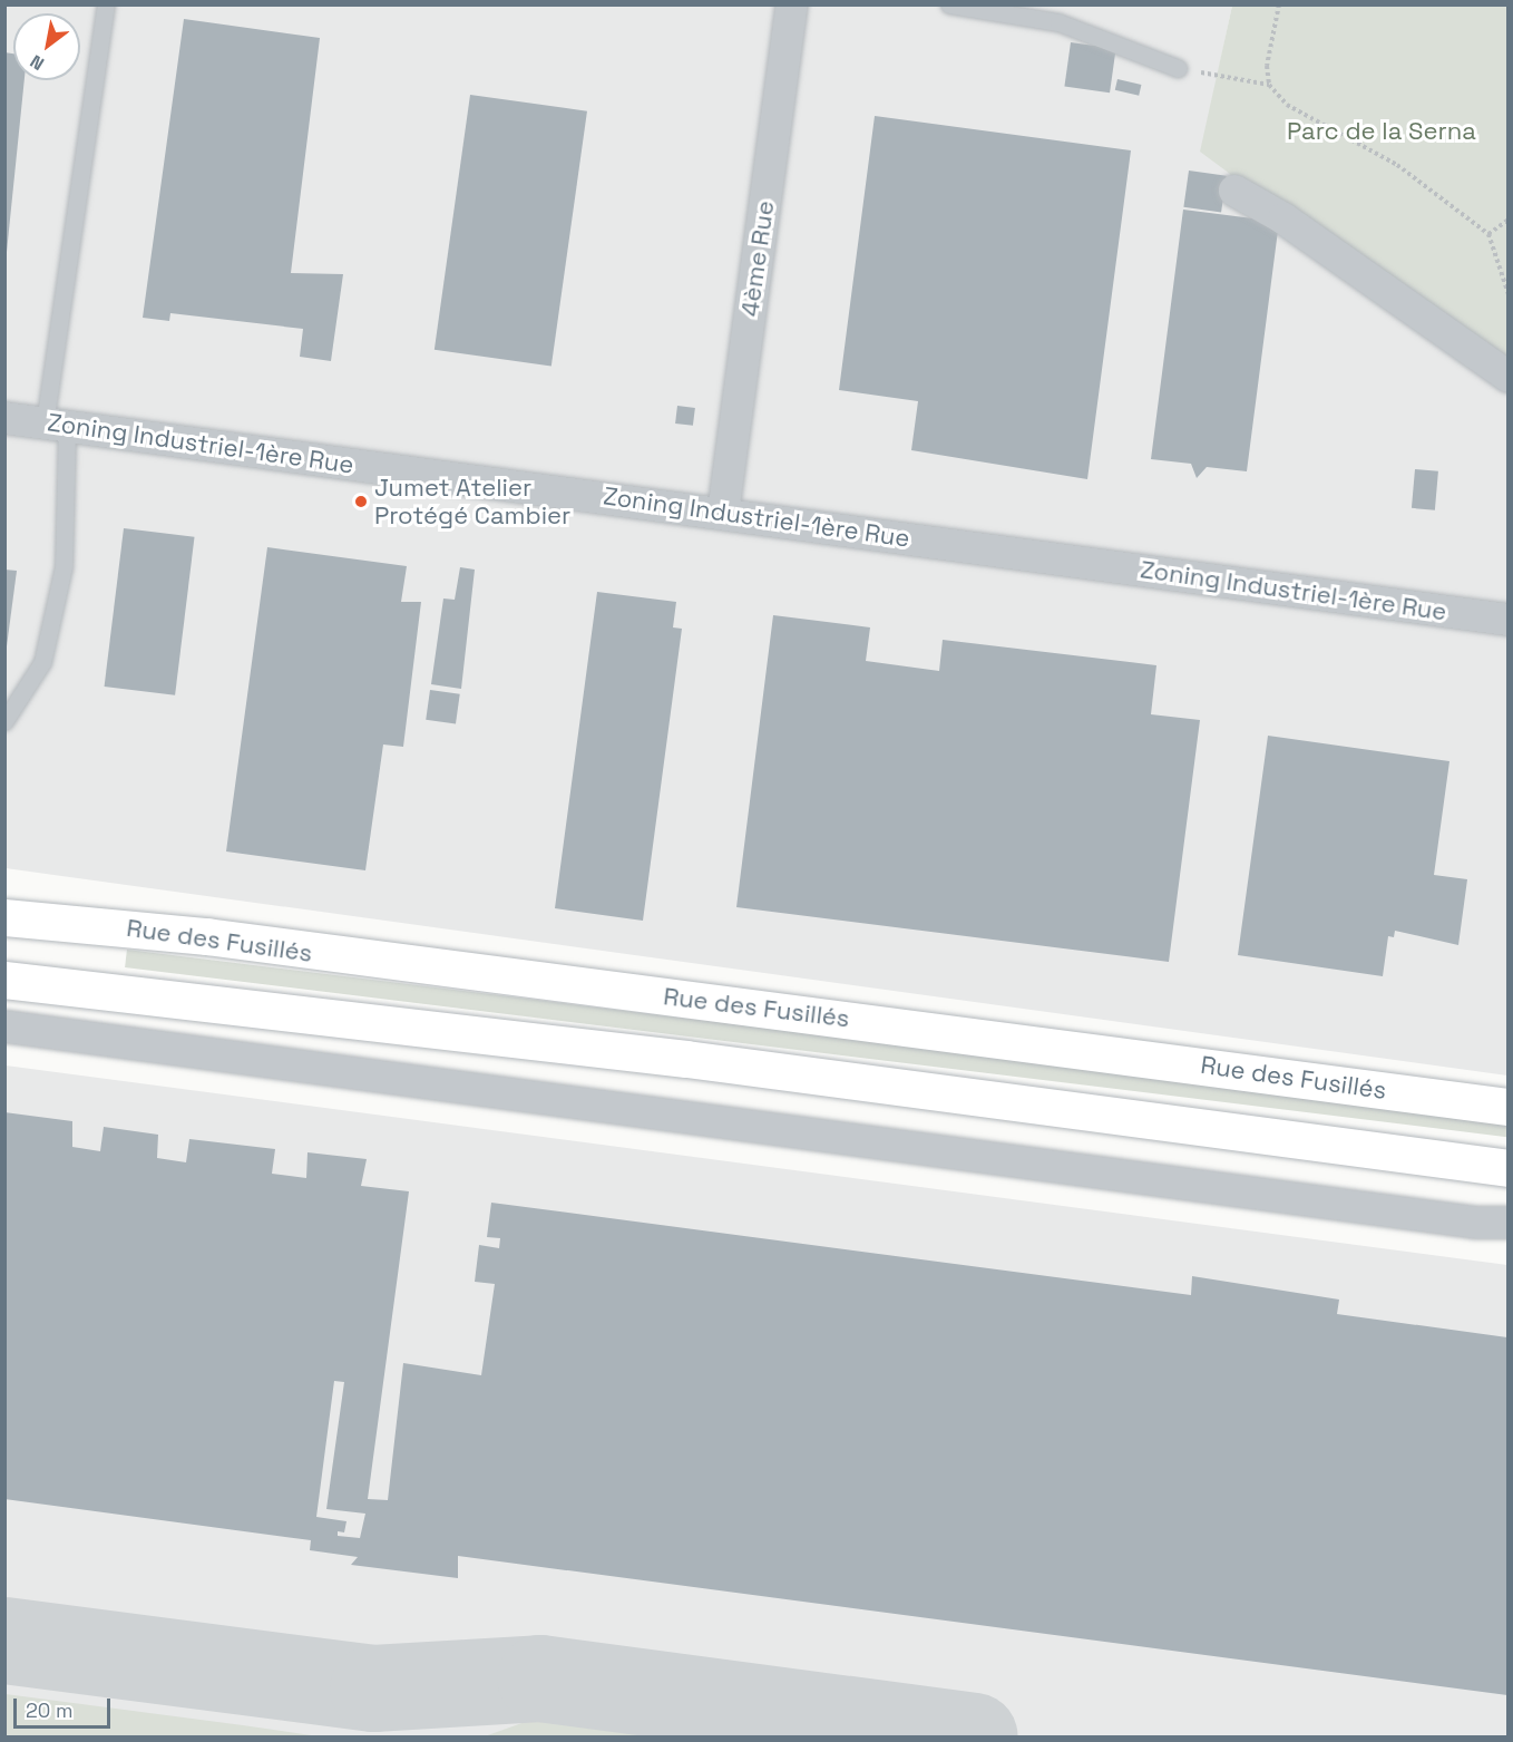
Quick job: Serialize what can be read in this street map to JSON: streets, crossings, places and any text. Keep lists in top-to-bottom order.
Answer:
{
  "streets": {
    "highway": ["Rue des Fusillés"],
    "street": ["4ème Rue", "Zoning Industriel-1ère Rue"]
  },
  "crossings": [
    ["4ème Rue", "Zoning Industriel-1ère Rue"]
  ],
  "parks": ["Parc de la Serna"],
  "places": ["Jumet Atelier Protégé Cambier"],
  "scale_bar": "20 m",
  "north": "bottom left"
}
